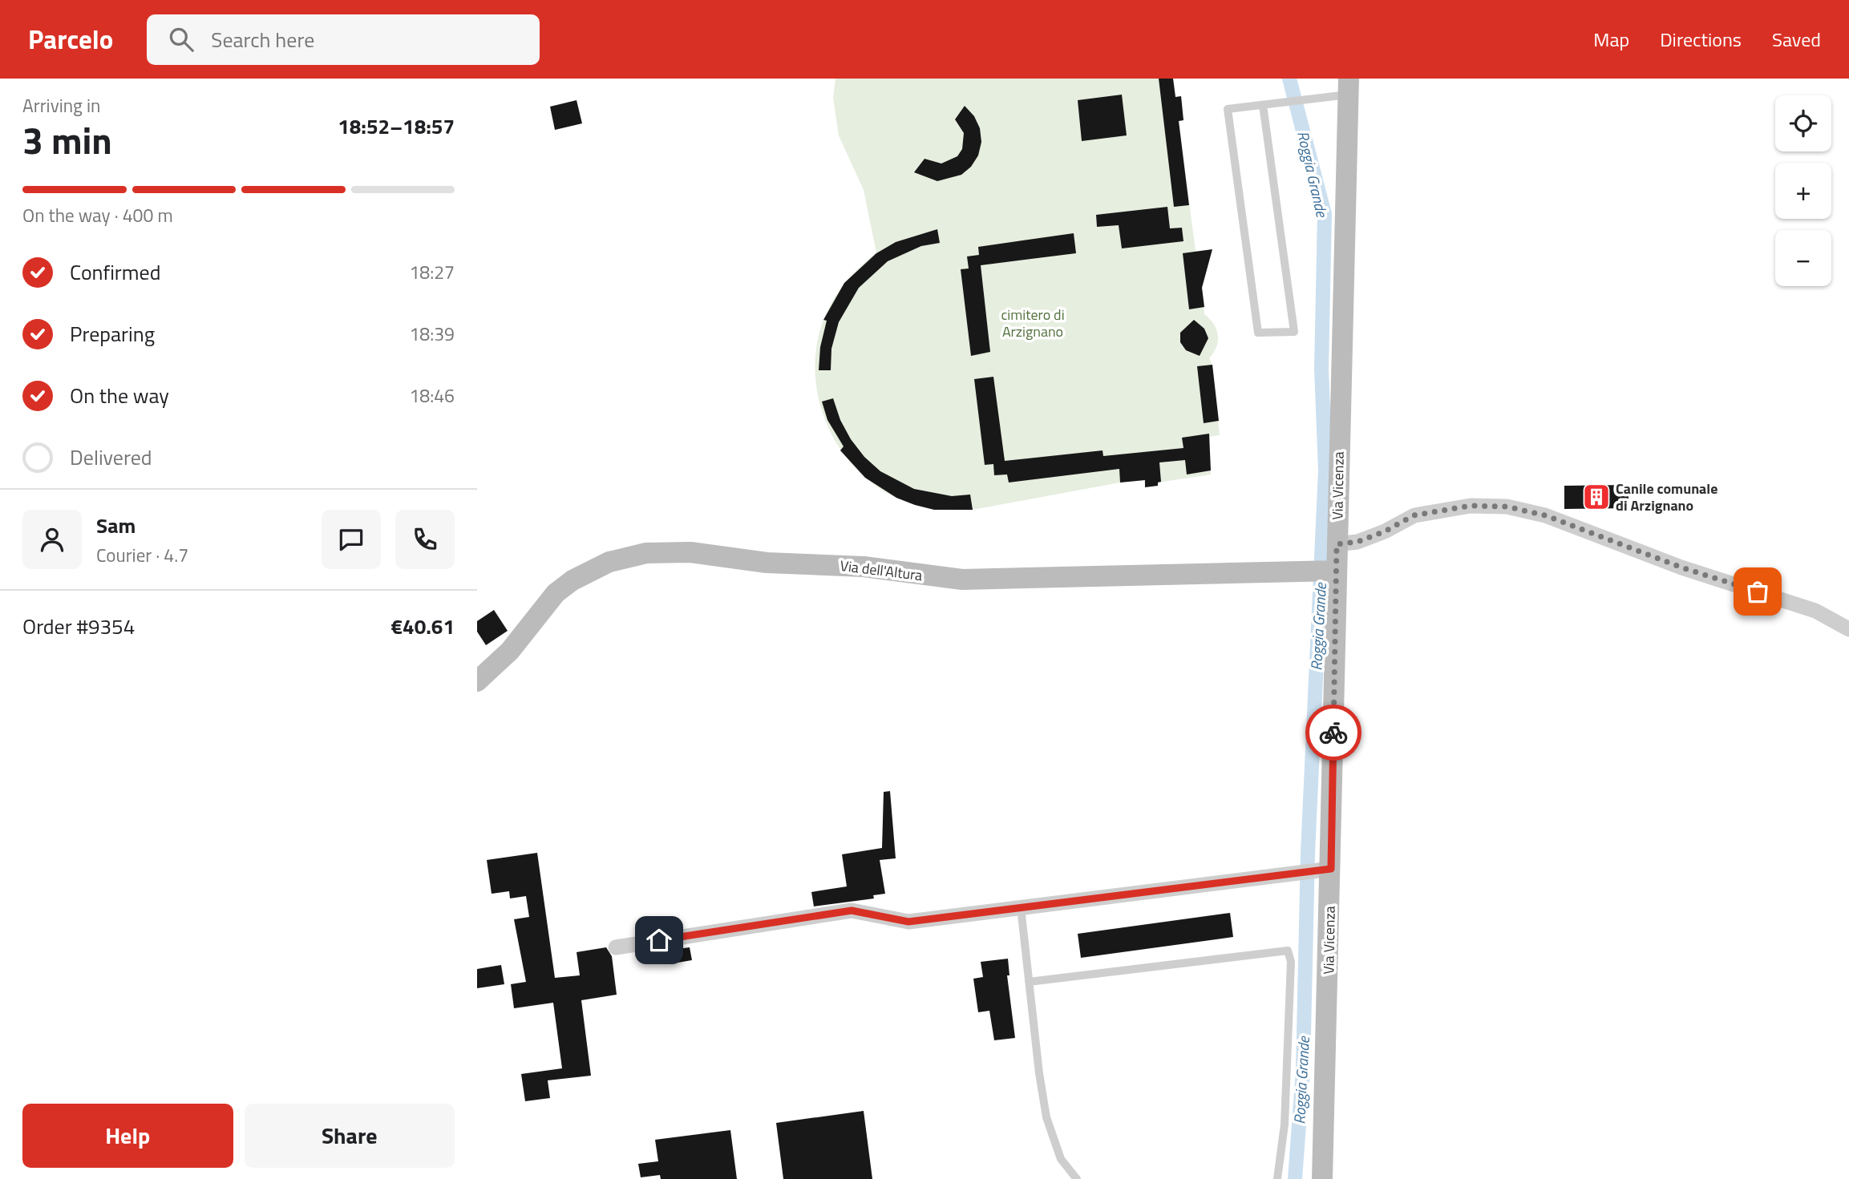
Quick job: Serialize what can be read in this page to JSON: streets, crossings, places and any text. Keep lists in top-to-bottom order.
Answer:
{
  "streets": {
    "main road": ["Via Vicenza", "Via dell'Altura"]
  },
  "crossings": [
    ["Via Vicenza", "Via dell'Altura"]
  ],
  "water": ["Roggia Grande"],
  "parks": ["cimitero di Arzignano"],
  "places": {
    "building": ["Canile comunale di Arzignano"]
  },
  "page": {
    "header": "Parcelo",
    "search": "Search here",
    "nav": ["Map", "Directions", "Saved"],
    "heading": ["3 min", "Arriving in", "18:52–18:57"],
    "panel": [
      "Sam",
      "Courier · 4.7",
      "Order #9354",
      "€40.61"
    ],
    "map_buttons": ["+", "−"],
    "bar": "On the way · 400 m",
    "list": [
      ["Confirmed", "18:27"],
      ["Preparing", "18:39"],
      ["On the way", "18:46"],
      "Delivered"
    ],
    "buttons": ["Help", "Share"]
  }
}
